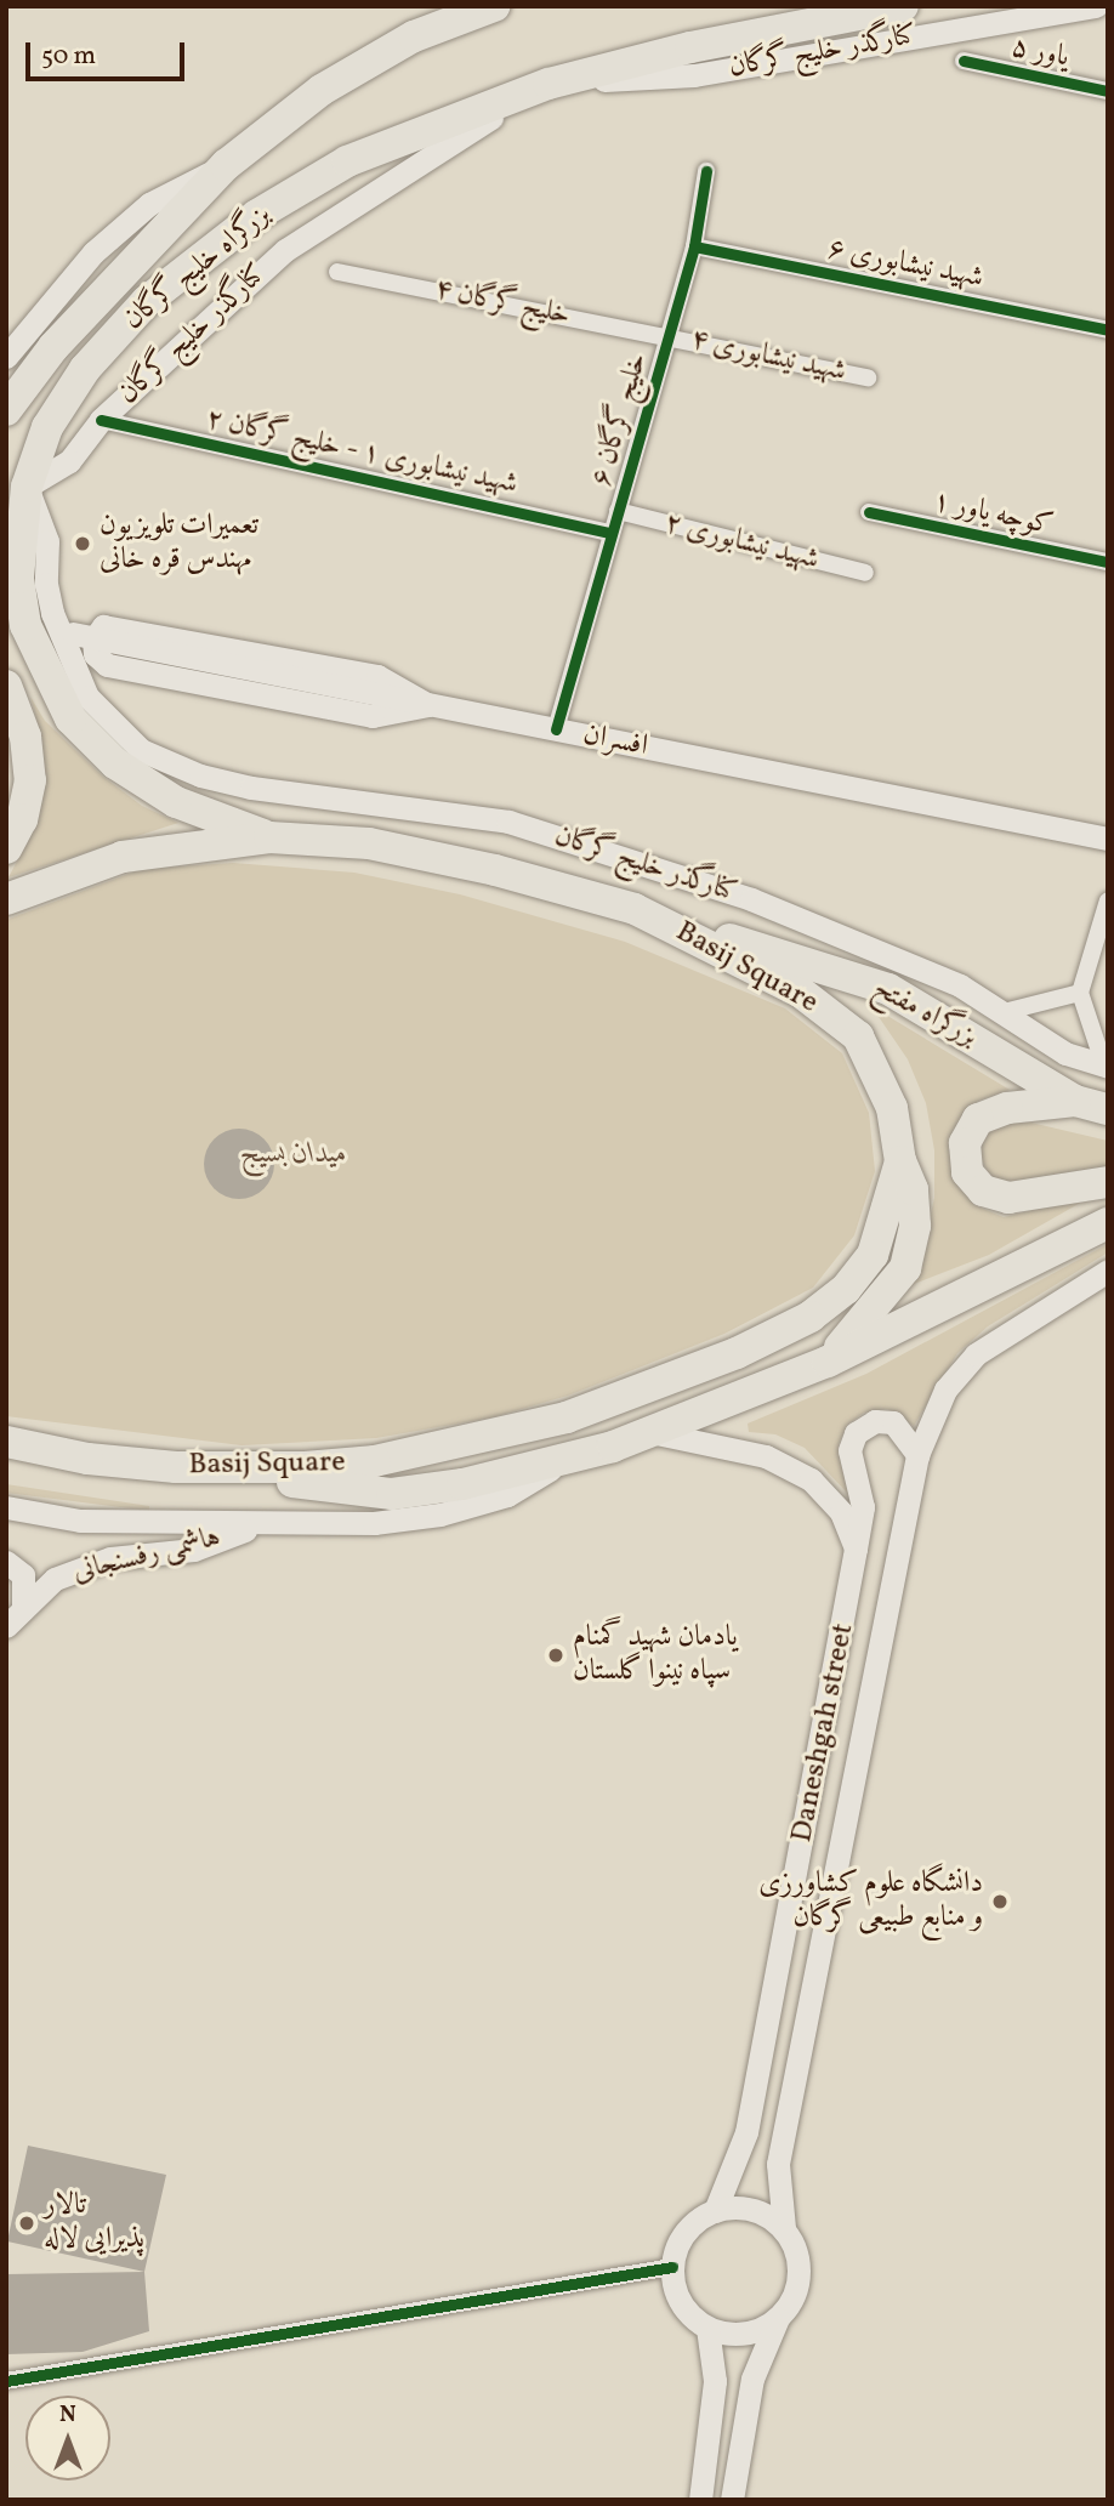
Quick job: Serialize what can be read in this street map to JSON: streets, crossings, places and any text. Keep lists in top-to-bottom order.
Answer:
{
  "streets": {
    "highway": ["بزرگراه خلیج گرگان", "Basij Square", "بزرگراه مفتح"],
    "main road": [
      "کنارگذر خلیج گرگان",
      "افسران",
      "هاشمی رفسنجانی",
      "Daneshgah street"
    ],
    "street": [
      "یاور ۵",
      "شهید نیشابوری ۶",
      "خلیج گرگان ۴",
      "شهید نیشابوری ۴",
      "خلیج گرگان ۶",
      "شهید نیشابوری ۱ - خلیج گرگان ۲",
      "کوچه یاور ۱",
      "شهید نیشابوری ۲"
    ]
  },
  "crossings": [
    ["کنارگذر خلیج گرگان", "بزرگراه خلیج گرگان"],
    ["کنارگذر خلیج گرگان", "شهید نیشابوری ۱ - خلیج گرگان ۲"],
    ["کنارگذر خلیج گرگان", "افسران"],
    ["شهید نیشابوری ۶", "خلیج گرگان ۶"],
    ["بزرگراه خلیج گرگان", "Basij Square"],
    ["خلیج گرگان ۴", "شهید نیشابوری ۴"],
    ["خلیج گرگان ۴", "خلیج گرگان ۶"],
    ["شهید نیشابوری ۴", "خلیج گرگان ۶"],
    ["خلیج گرگان ۶", "شهید نیشابوری ۱ - خلیج گرگان ۲"],
    ["خلیج گرگان ۶", "شهید نیشابوری ۲"],
    ["خلیج گرگان ۶", "افسران"],
    ["Basij Square", "بزرگراه مفتح"]
  ],
  "parks": ["میدان بسیج"],
  "places": [
    "تعمیرات تلویزیون مهندس قره خانی",
    "یادمان شهید گمنام سپاه نینوا گلستان",
    "دانشگاه علوم کشاورزی و منابع طبیعی گرگان",
    "تالار پذیرایی لاله"
  ],
  "scale_bar": "50 m",
  "north": "top"
}
